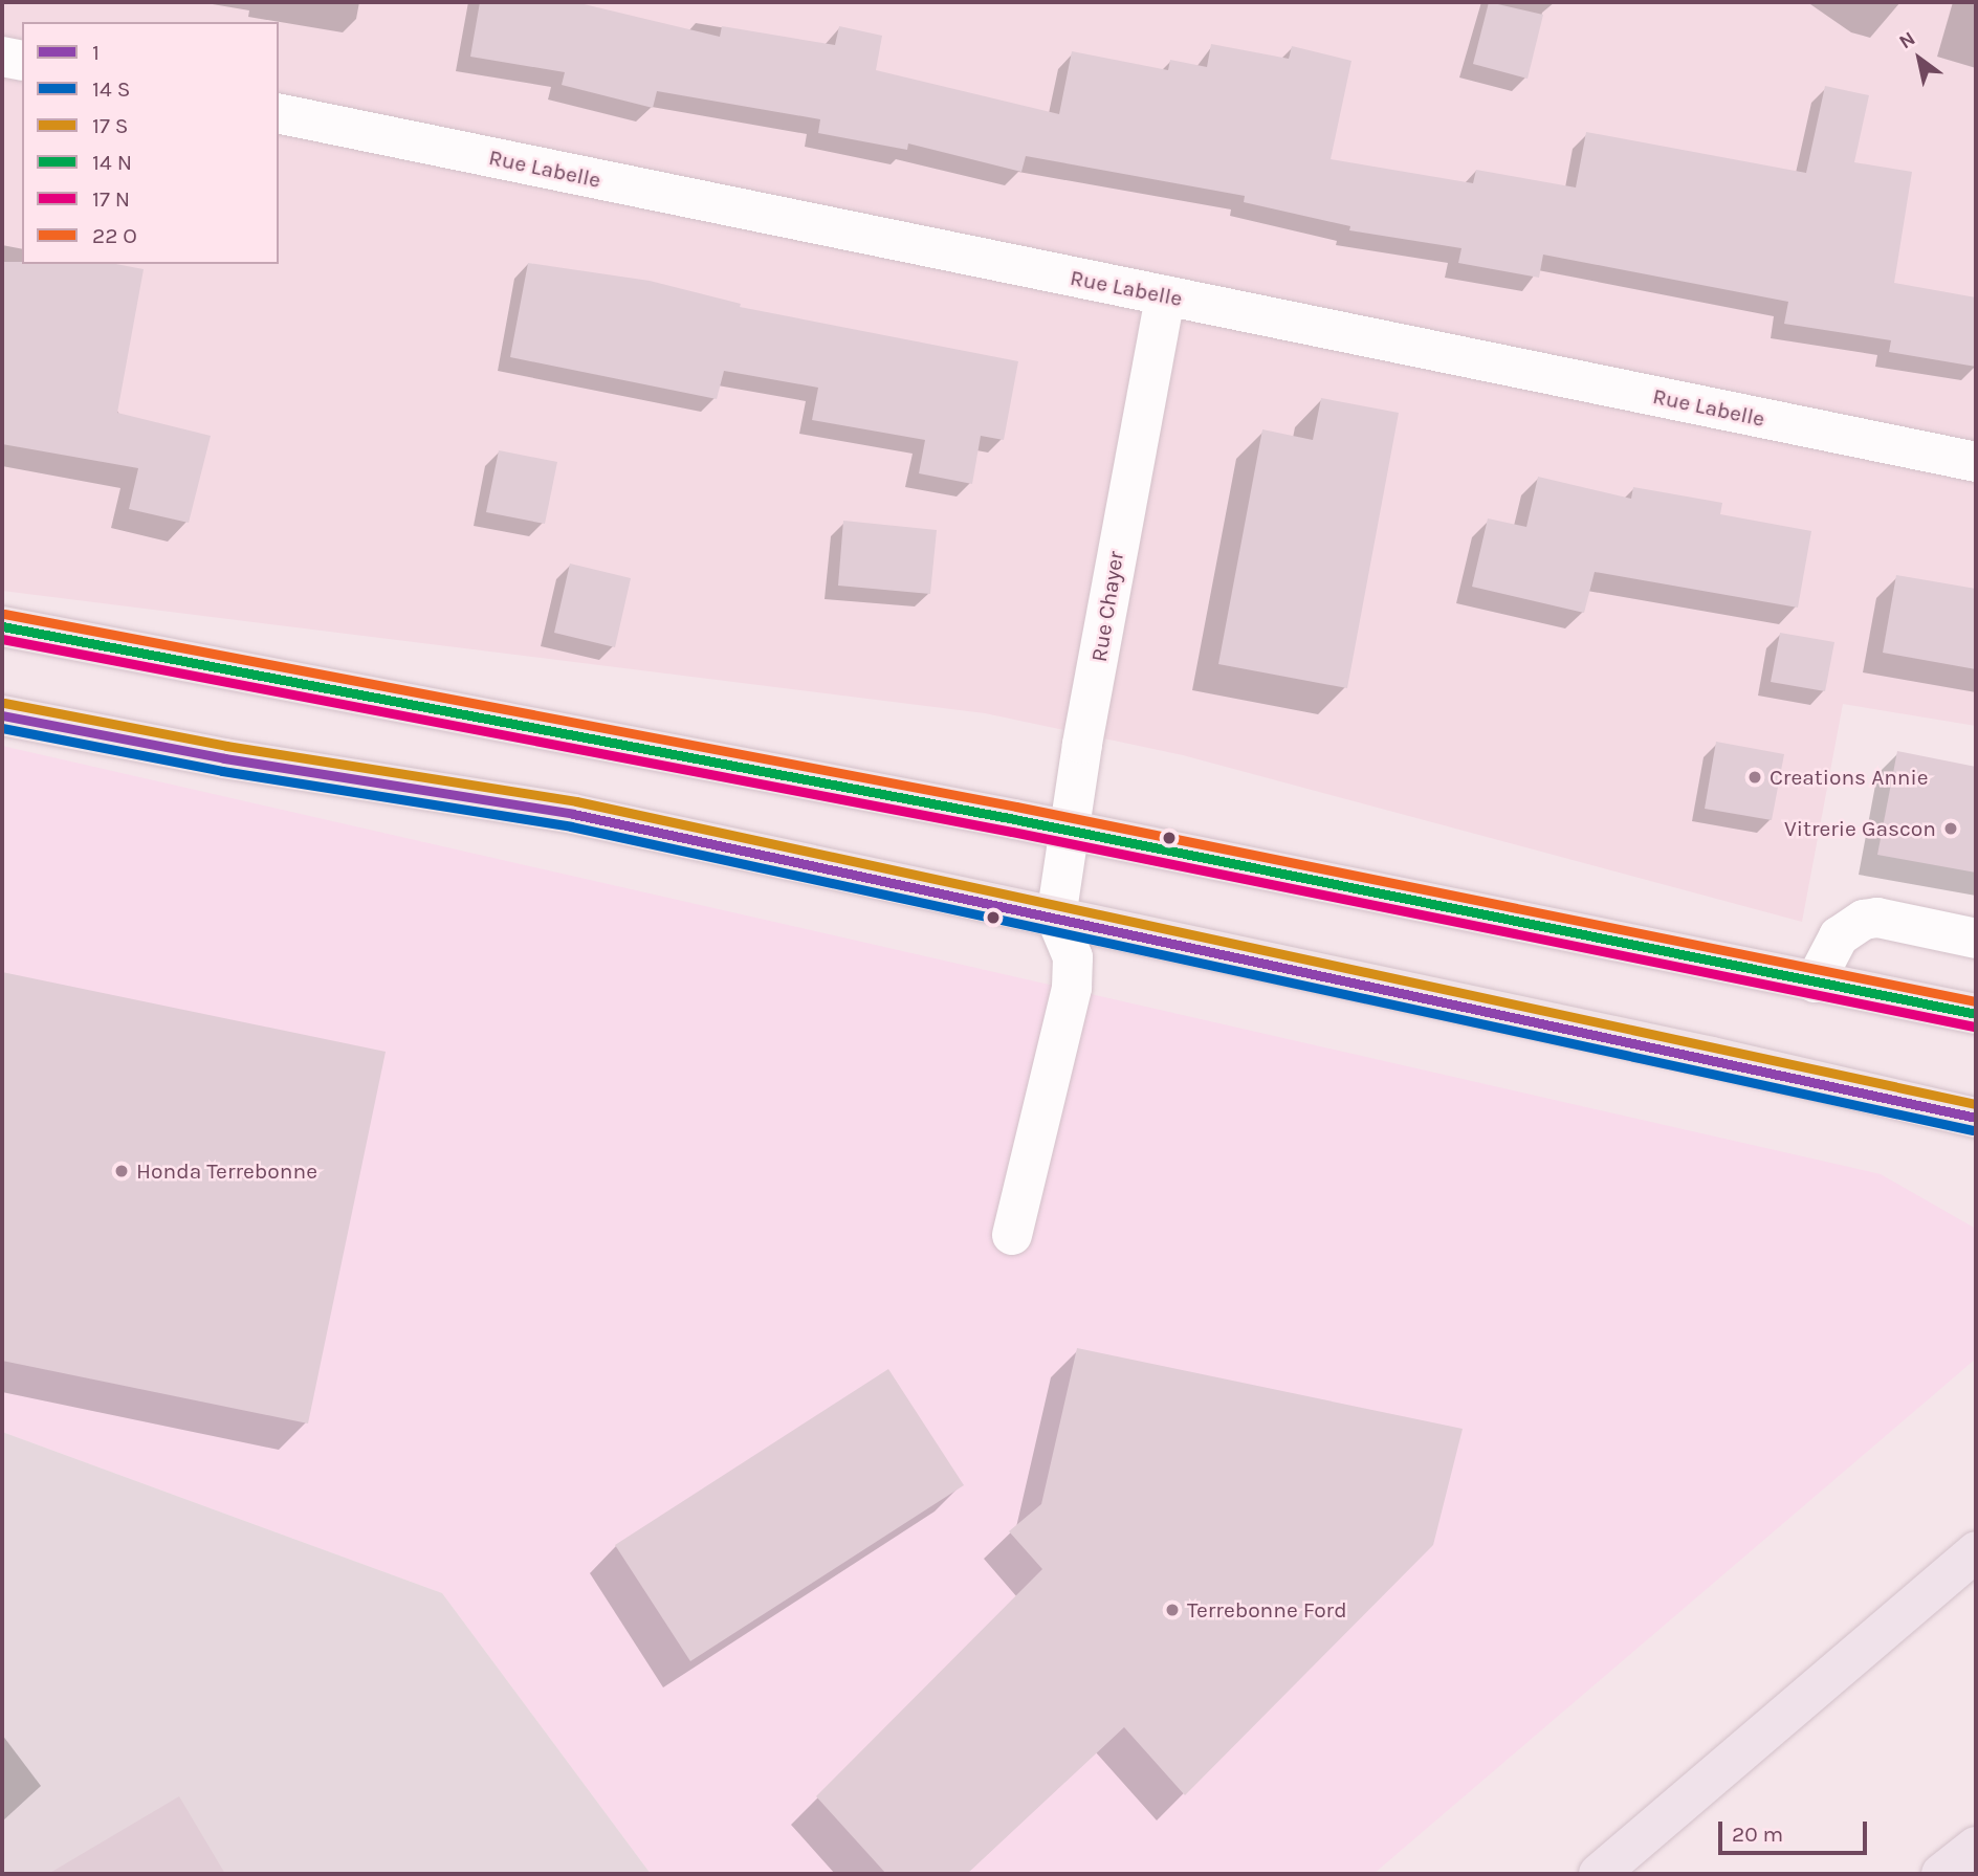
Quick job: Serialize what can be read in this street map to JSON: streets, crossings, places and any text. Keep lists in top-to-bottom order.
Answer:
{
  "streets": {
    "street": ["Rue Labelle", "Rue Chayer"]
  },
  "crossings": [
    ["Rue Labelle", "Rue Chayer"]
  ],
  "places": [
    "Creations Annie",
    "Vitrerie Gascon",
    "Honda Terrebonne",
    "Terrebonne Ford"
  ],
  "lines": ["transit line 1"],
  "legend": [
    "1",
    "14 S",
    "17 S",
    "14 N",
    "17 N",
    "22 O"
  ],
  "scale_bar": "20 m",
  "north": "top left"
}
